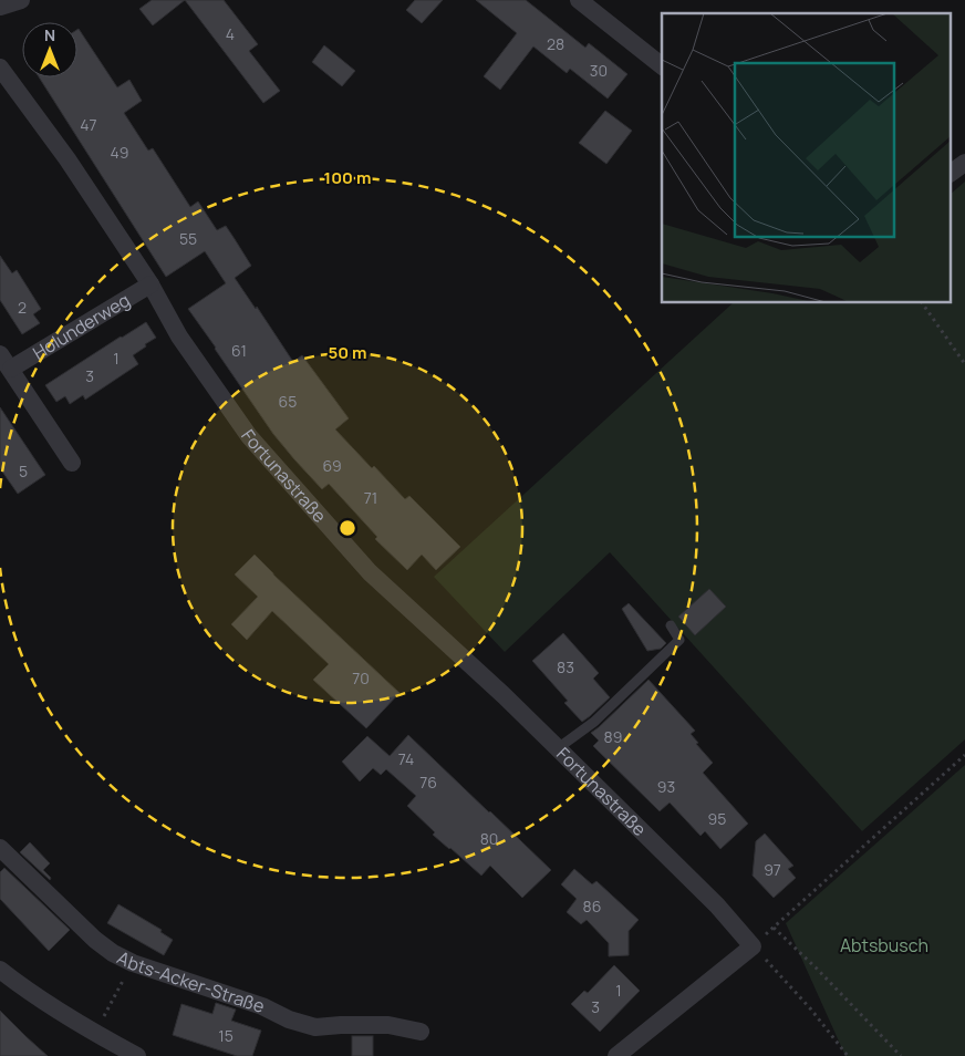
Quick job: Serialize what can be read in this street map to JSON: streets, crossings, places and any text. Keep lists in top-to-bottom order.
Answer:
{
  "streets": {
    "street": ["Holunderweg", "Fortunastraße", "Abts-Acker-Straße"]
  },
  "crossings": [
    ["Holunderweg", "Fortunastraße"]
  ],
  "parks": ["Abtsbusch"],
  "house_numbers": [
    "4",
    "28",
    "30",
    "47",
    "49",
    "55",
    "2",
    "61",
    "1",
    "3",
    "65",
    "69",
    "5",
    "71",
    "83",
    "70",
    "89",
    "74",
    "76",
    "93",
    "95",
    "80",
    "97",
    "86",
    "1",
    "3",
    "15"
  ],
  "north": "top",
  "rings": ["100 m", "50 m"]
}
